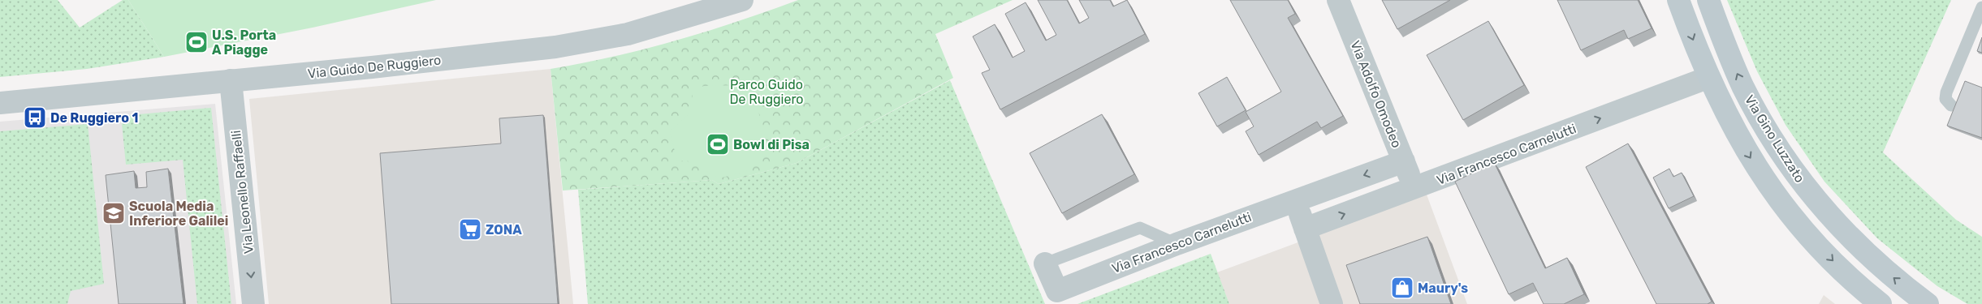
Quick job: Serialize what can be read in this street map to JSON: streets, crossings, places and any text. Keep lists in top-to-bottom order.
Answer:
{
  "streets": {
    "main road": ["Via Gino Luzzato"],
    "street": [
      "Via Guido De Ruggiero",
      "Via Adolfo Omodeo",
      "Via Francesco Carnelutti",
      "Via Leonello Raffaelli"
    ]
  },
  "crossings": [
    ["Via Guido De Ruggiero", "Via Leonello Raffaelli"],
    ["Via Adolfo Omodeo", "Via Francesco Carnelutti"]
  ],
  "one_way": ["Via Leonello Raffaelli"],
  "parks": ["Parco Guido De Ruggiero"],
  "places": {
    "sports": ["U.S. Porta A Piagge", "Bowl di Pisa"],
    "bus stop": ["De Ruggiero 1"],
    "school or university": ["Scuola Media Inferiore Galilei"],
    "supermarket": ["ZONA"],
    "shop": ["Maury's"]
  }
}
